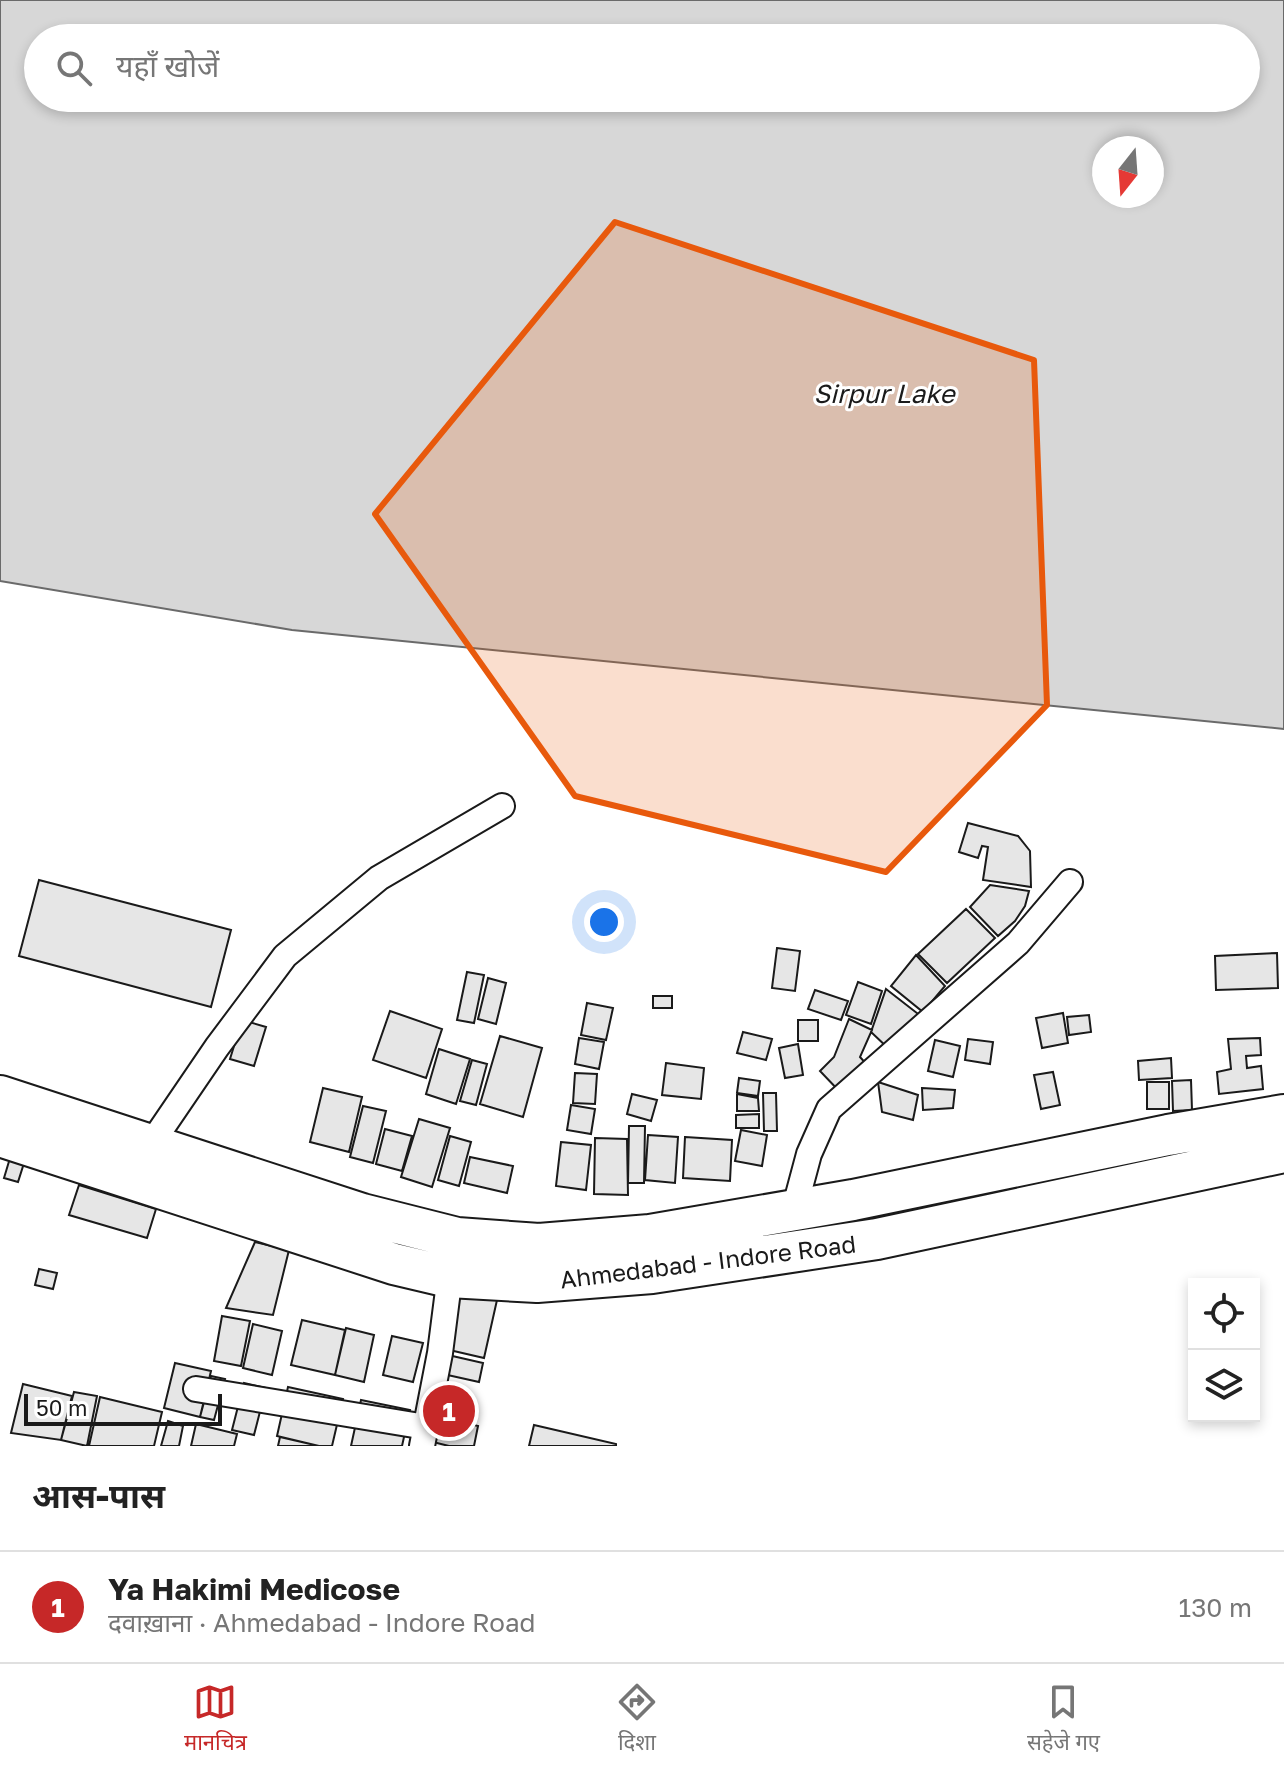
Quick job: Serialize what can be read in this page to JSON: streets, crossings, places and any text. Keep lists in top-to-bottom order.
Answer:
{
  "streets": {
    "highway": ["Ahmedabad - Indore Road"]
  },
  "water": ["Sirpur Lake"],
  "scale_bar": "50 m",
  "north": "bottom",
  "page": {
    "search": "यहाँ खोजें",
    "pins": "1",
    "scale": "50 m",
    "heading": "आस-पास",
    "list": [
      {
        "mark": "1",
        "name": "Ya Hakimi Medicose",
        "note": "दवाख़ाना · Ahmedabad - Indore Road",
        "value": "130 m"
      }
    ],
    "nav": ["मानचित्र", "दिशा", "सहेजे गए"]
  }
}
